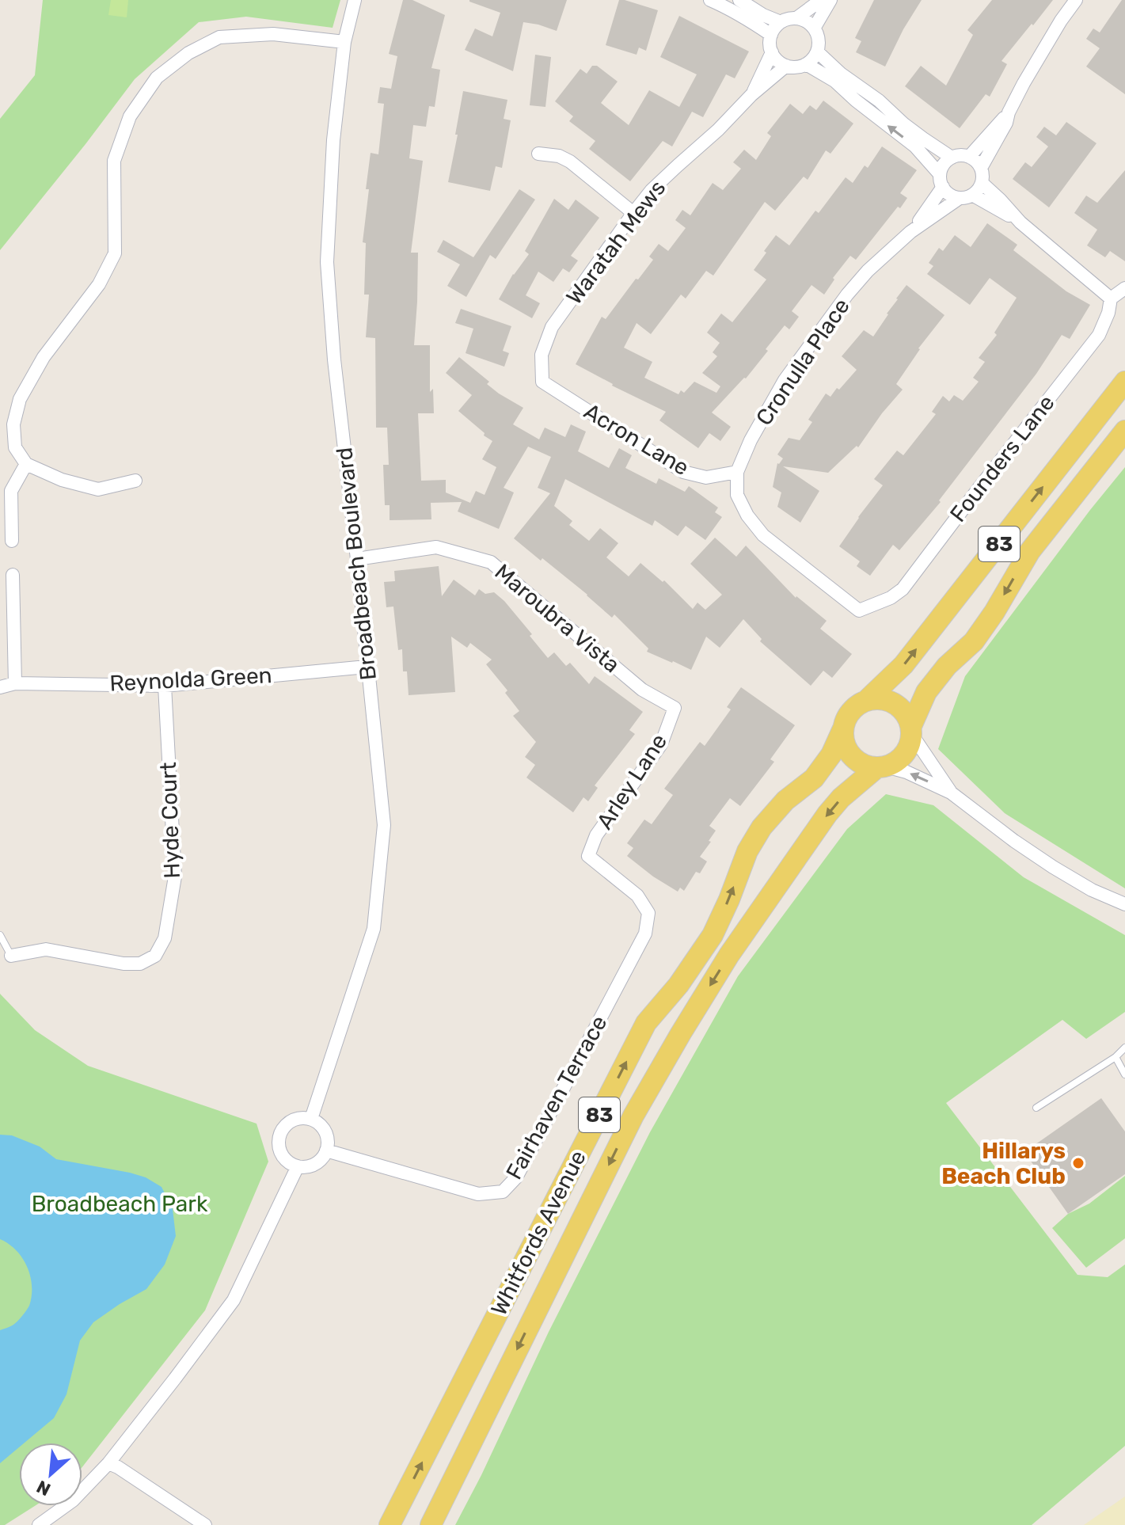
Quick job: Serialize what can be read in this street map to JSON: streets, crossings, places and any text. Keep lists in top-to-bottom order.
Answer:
{
  "streets": {
    "main road": ["83", "Whitfords Avenue"],
    "street": [
      "Waratah Mews",
      "Cronulla Place",
      "Acron Lane",
      "Founders Lane",
      "Broadbeach Boulevard",
      "Maroubra Vista",
      "Reynolda Green",
      "Arley Lane",
      "Hyde Court",
      "Fairhaven Terrace"
    ]
  },
  "crossings": [
    ["Waratah Mews", "Acron Lane"],
    ["Cronulla Place", "Acron Lane"],
    ["Cronulla Place", "Founders Lane"],
    ["Acron Lane", "Founders Lane"],
    ["83", "Whitfords Avenue"],
    ["Broadbeach Boulevard", "Maroubra Vista"],
    ["Broadbeach Boulevard", "Reynolda Green"],
    ["Broadbeach Boulevard", "Fairhaven Terrace"],
    ["Maroubra Vista", "Arley Lane"],
    ["Reynolda Green", "Hyde Court"],
    ["Arley Lane", "Fairhaven Terrace"]
  ],
  "parks": ["Broadbeach Park"],
  "places": ["Hillarys Beach Club"],
  "north": "bottom left"
}
